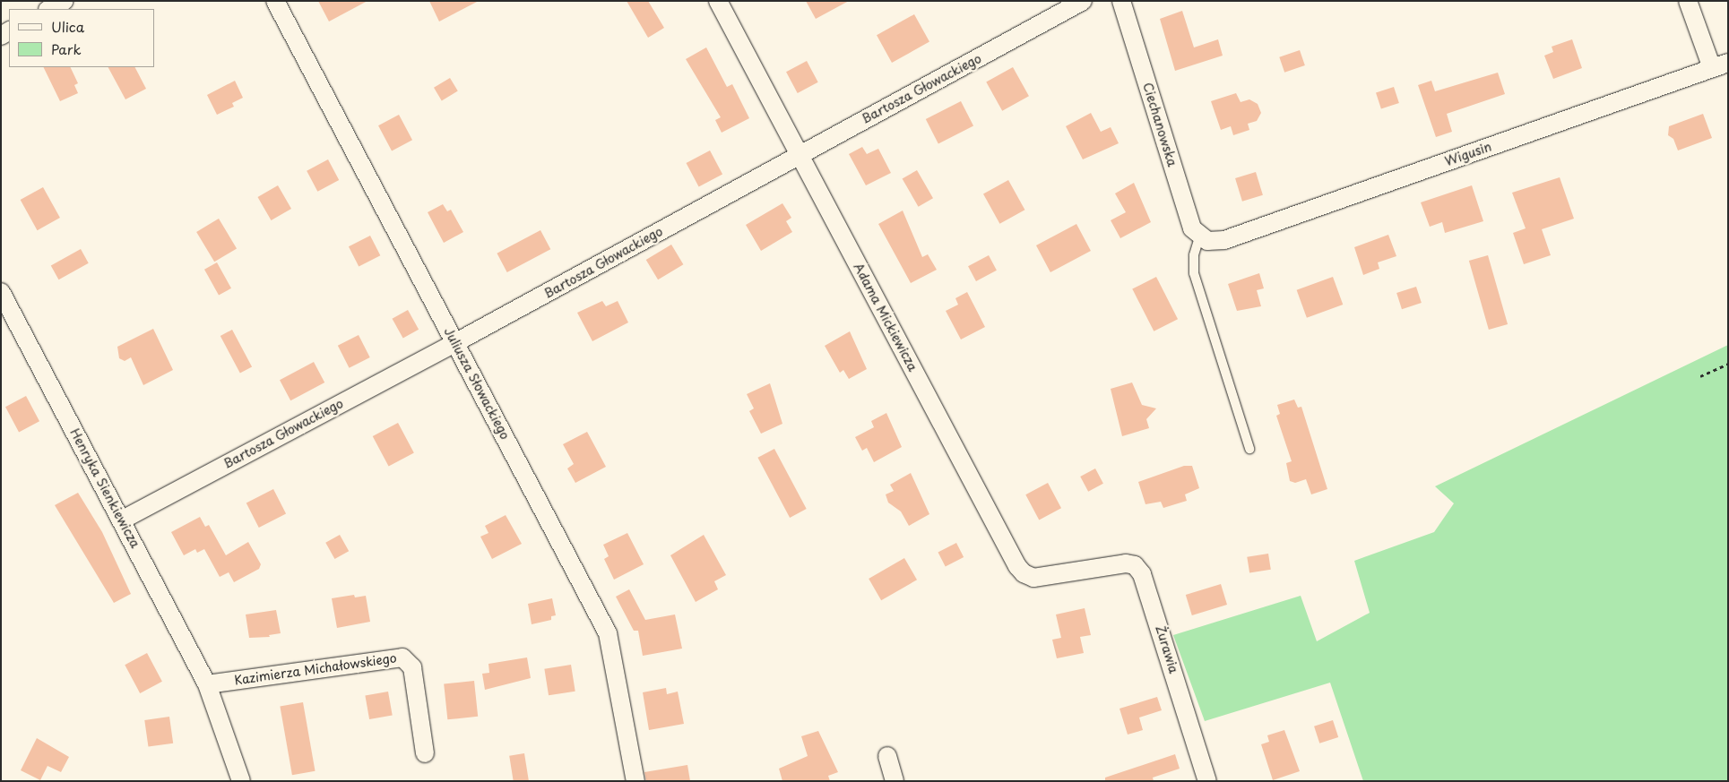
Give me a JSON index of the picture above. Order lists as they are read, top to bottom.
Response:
{
  "streets": {
    "street": [
      "Bartosza Głowackiego",
      "Ciechanowska",
      "Wigusin",
      "Adama Mickiewicza",
      "Juliusza Słowackiego",
      "Henryka Sienkiewicza",
      "Żurawia",
      "Kazimierza Michałowskiego"
    ]
  },
  "crossings": [
    ["Bartosza Głowackiego", "Adama Mickiewicza"],
    ["Bartosza Głowackiego", "Juliusza Słowackiego"],
    ["Bartosza Głowackiego", "Henryka Sienkiewicza"],
    ["Ciechanowska", "Wigusin"],
    ["Adama Mickiewicza", "Żurawia"],
    ["Henryka Sienkiewicza", "Kazimierza Michałowskiego"]
  ],
  "legend": ["Ulica", "Park"]
}
